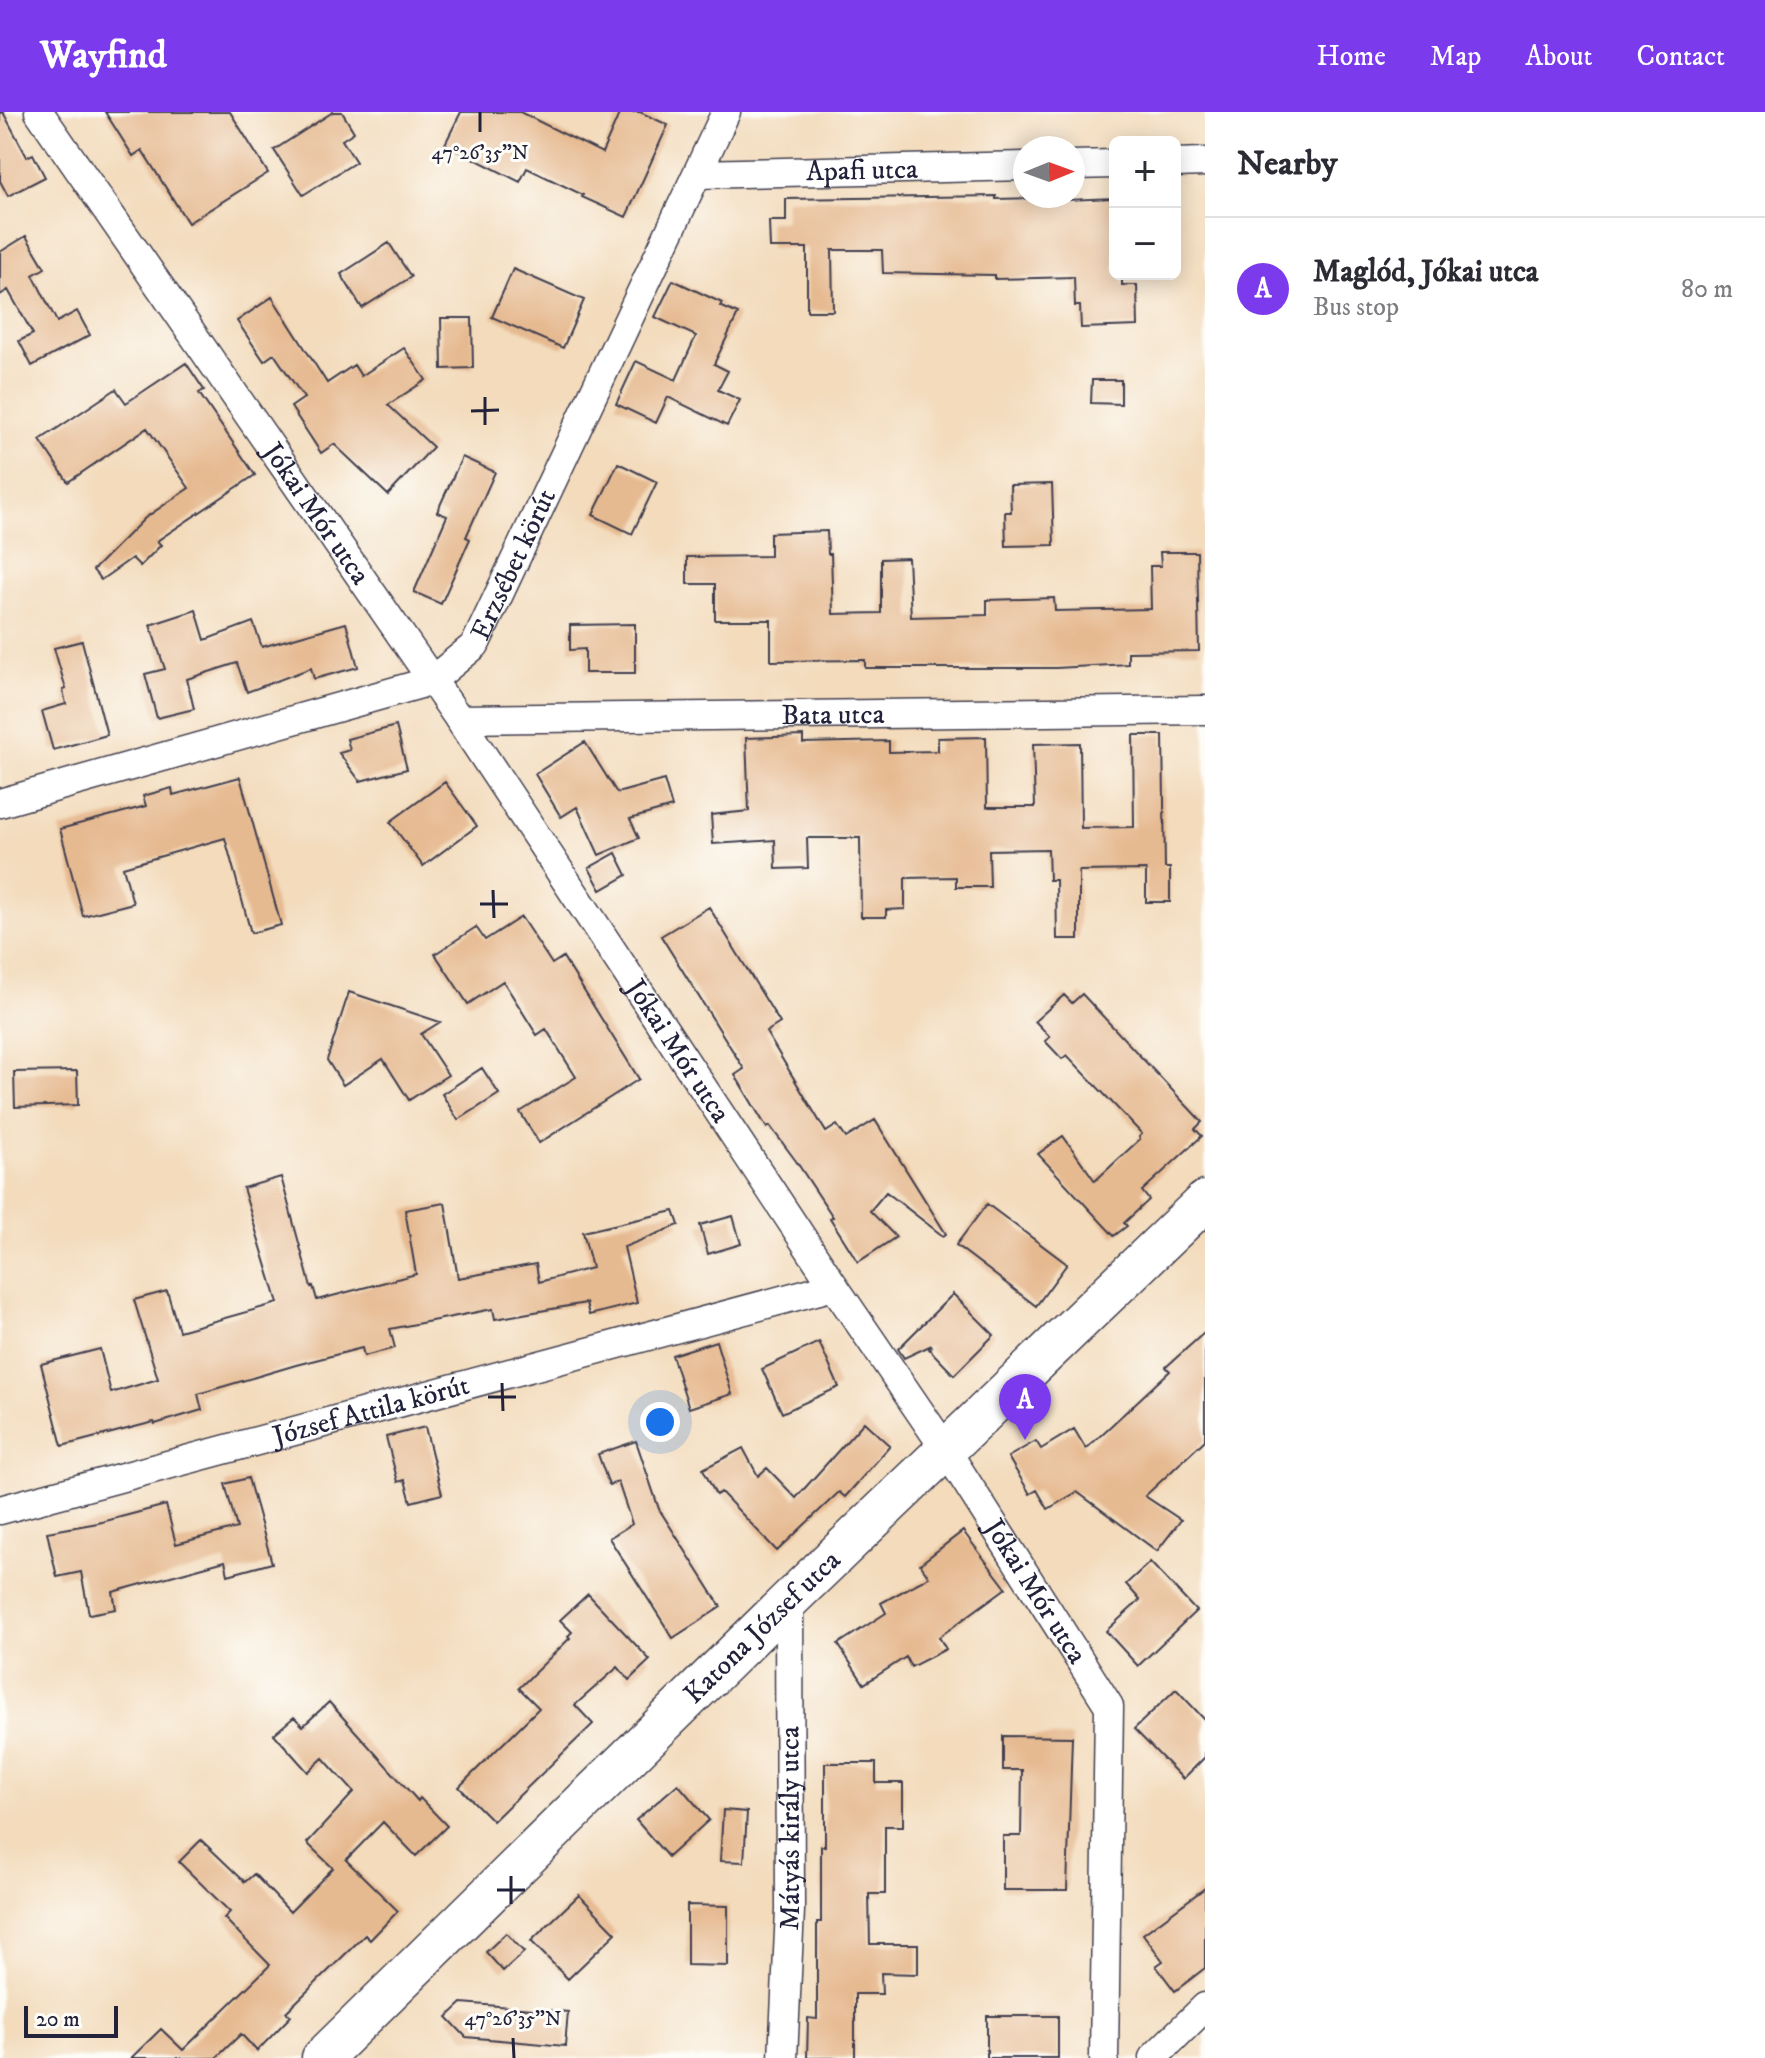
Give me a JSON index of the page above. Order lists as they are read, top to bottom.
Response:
{
  "streets": {
    "main road": ["Katona József utca"],
    "street": [
      "Apafi utca",
      "Jókai Mór utca",
      "Erzsébet körút",
      "Bata utca",
      "József Attila körút",
      "Mátyás király utca"
    ]
  },
  "crossings": [
    ["Apafi utca", "Erzsébet körút"],
    ["Jókai Mór utca", "Erzsébet körút"],
    ["Jókai Mór utca", "Bata utca"],
    ["Jókai Mór utca", "József Attila körút"],
    ["Jókai Mór utca", "Katona József utca"],
    ["Katona József utca", "Mátyás király utca"]
  ],
  "scale_bar": "20 m",
  "north": "right",
  "page": {
    "header": "Wayfind",
    "nav": [
      "Home",
      "Map",
      "About",
      "Contact"
    ],
    "heading": "Nearby",
    "map_buttons": ["+", "−"],
    "list": [
      {
        "mark": "A",
        "name": "Maglód, Jókai utca",
        "note": "Bus stop",
        "value": "80 m"
      }
    ],
    "pins": "A",
    "scale": "20 m"
  },
  "coordinates": ["47°26'35\"N"]
}
